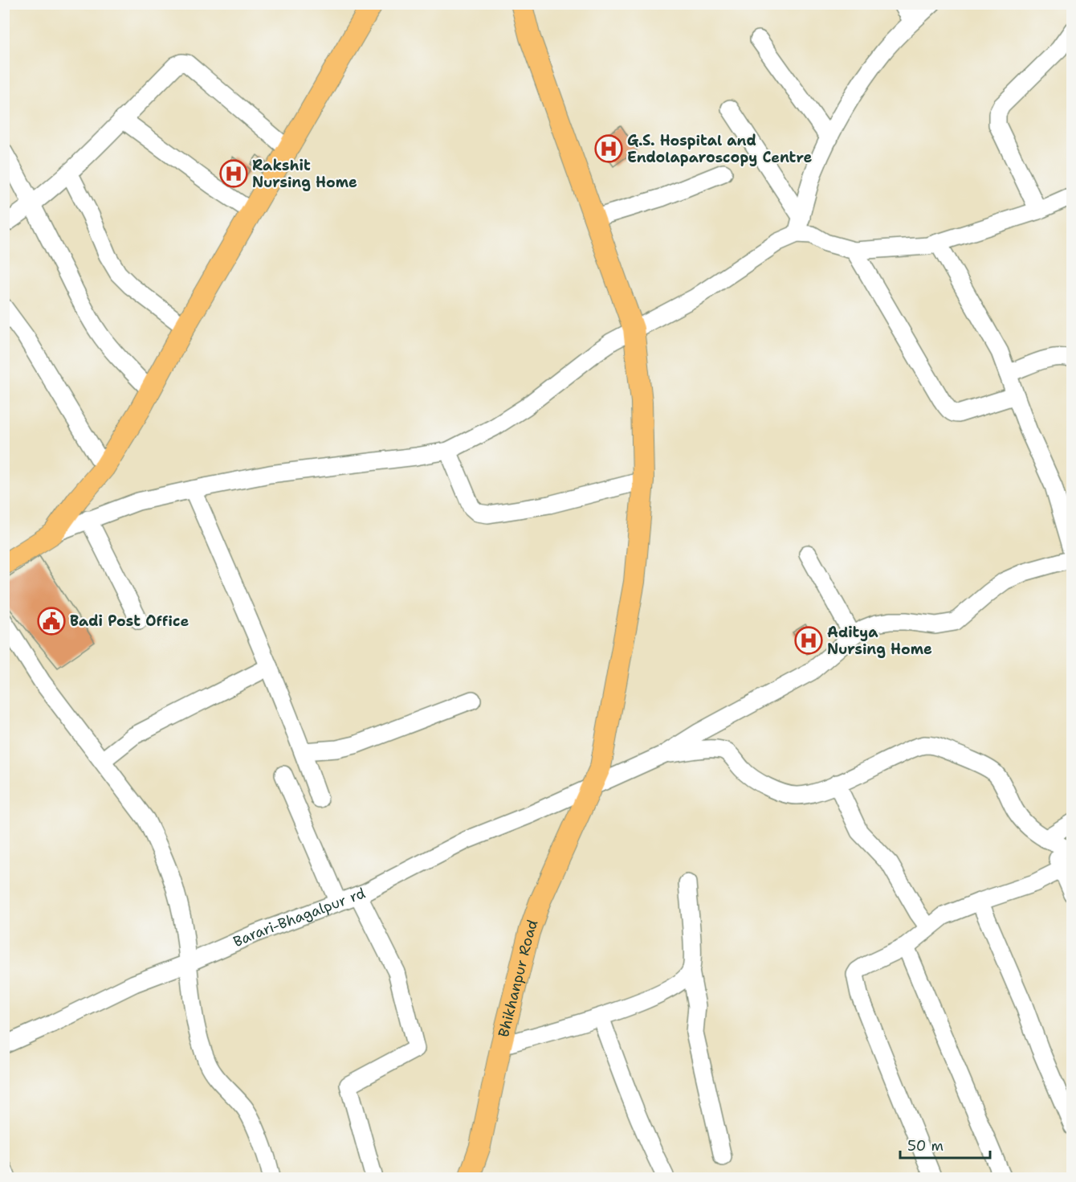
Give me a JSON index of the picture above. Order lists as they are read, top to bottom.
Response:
{
  "streets": {
    "main road": ["Bhikhanpur Road"],
    "street": ["Barari-Bhagalpur rd"]
  },
  "crossings": [
    ["Barari-Bhagalpur rd", "Bhikhanpur Road"]
  ],
  "places": {
    "hospital": ["G.S. Hospital and Endolaparoscopy Centre", "Rakshit Nursing Home", "Aditya Nursing Home"],
    "public building": ["Badi Post Office"]
  },
  "scale_bar": "50 m"
}
